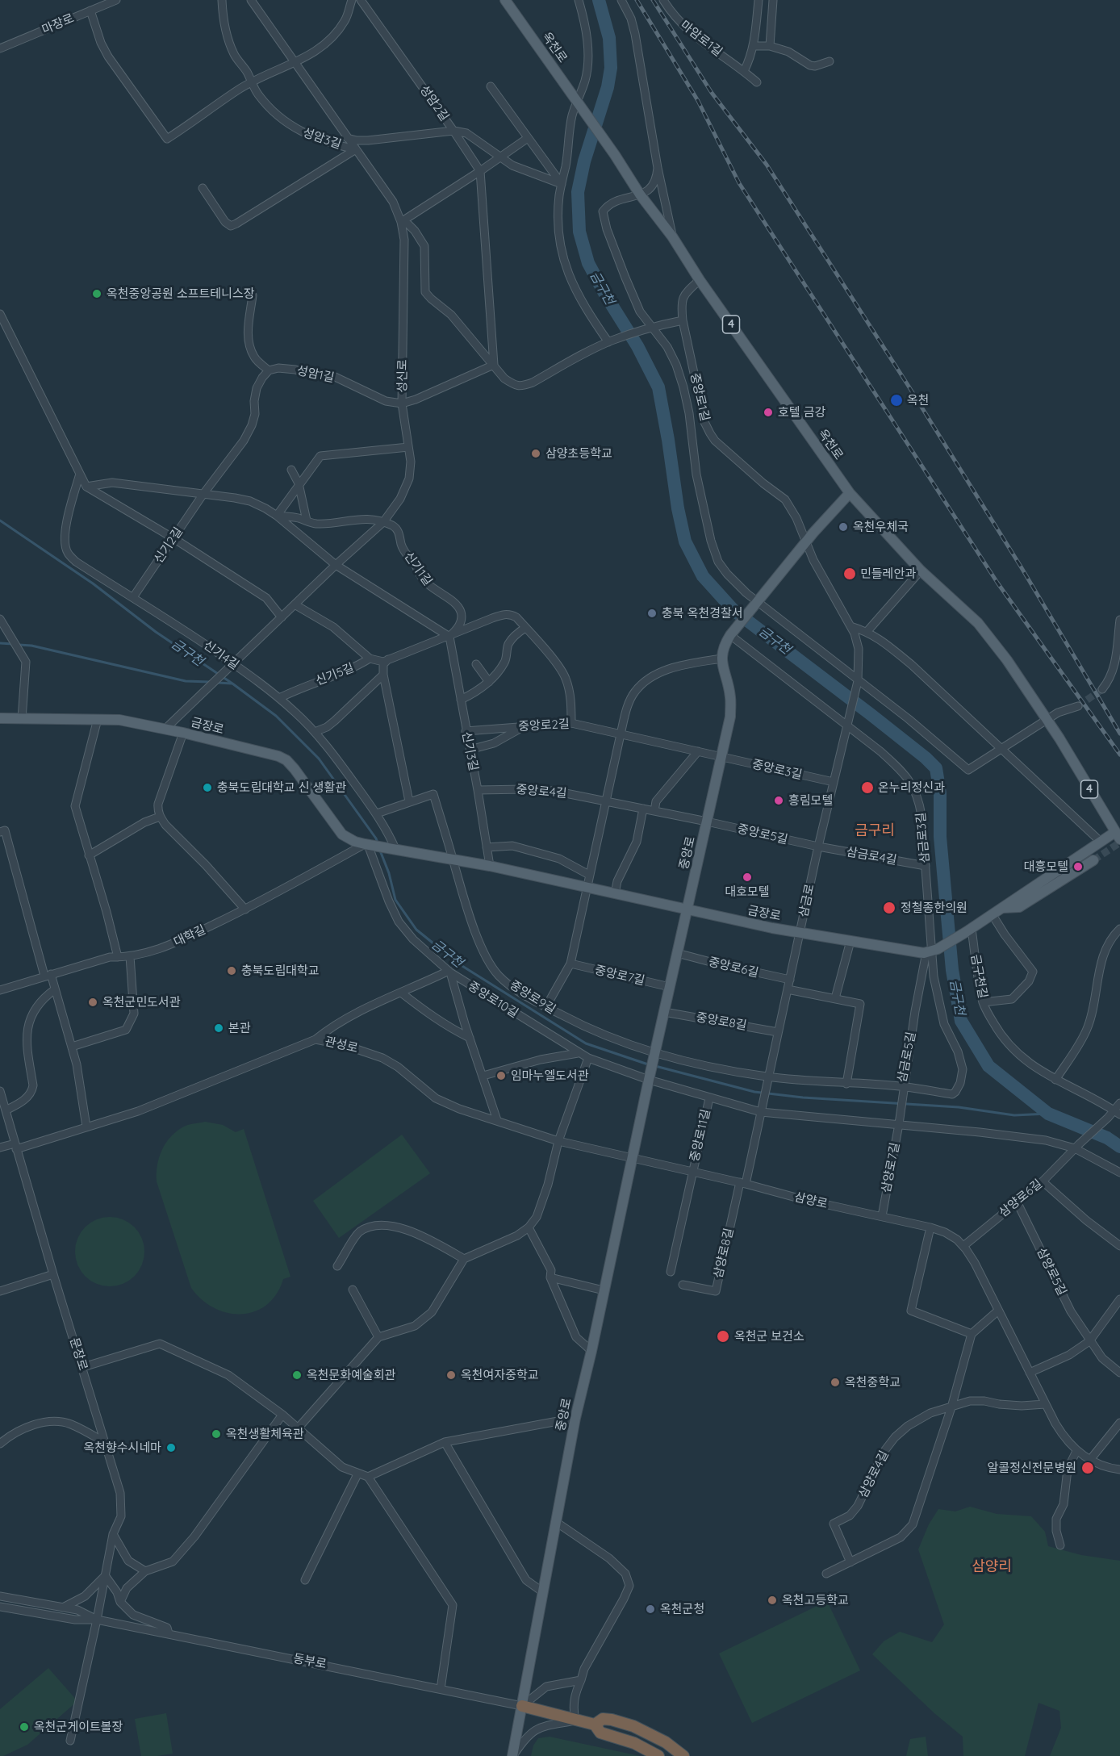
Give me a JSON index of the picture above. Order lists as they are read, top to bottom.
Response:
{
  "streets": {
    "main road": [
      "옥천로",
      "4",
      "금장로",
      "중앙로"
    ],
    "street": [
      "마장로",
      "마암로1길",
      "성암2길",
      "성암3길",
      "성암1길",
      "성신로",
      "중앙로1길",
      "신기2길",
      "신기1길",
      "신기4길",
      "신기5길",
      "중앙로2길",
      "신기3길",
      "중앙로3길",
      "중앙로4길",
      "중앙로5길",
      "삼금로3길",
      "삼금로4길",
      "삼금로",
      "대학길",
      "중앙로6길",
      "중앙로7길",
      "금구천길",
      "중앙로9길",
      "중앙로10길",
      "중앙로8길",
      "관성로",
      "삼금로5길",
      "중앙로11길",
      "삼양로7길",
      "삼양로6길",
      "삼양로",
      "삼양로8길",
      "삼양로5길",
      "문장로",
      "삼양로4길",
      "동부로"
    ]
  },
  "crossings": [
    ["옥천로", "4"],
    ["옥천로", "중앙로1길"],
    ["성암3길", "성신로"],
    ["성암1길", "성신로"],
    ["성신로", "신기1길"],
    ["성신로", "신기4길"],
    ["성신로", "금장로"],
    ["신기2길", "신기4길"],
    ["신기1길", "신기5길"],
    ["신기1길", "신기3길"],
    ["신기4길", "신기5길"],
    ["신기4길", "금장로"],
    ["신기5길", "신기3길"],
    ["중앙로2길", "신기3길"],
    ["중앙로2길", "중앙로3길"],
    ["중앙로2길", "중앙로"],
    ["금장로", "신기3길"],
    ["금장로", "삼금로3길"],
    ["금장로", "중앙로"],
    ["금장로", "삼금로"],
    ["금장로", "대학길"],
    ["금장로", "중앙로9길"],
    ["금장로", "중앙로10길"],
    ["금장로", "삼금로5길"],
    ["신기3길", "중앙로4길"],
    ["중앙로3길", "중앙로"],
    ["중앙로3길", "삼금로"],
    ["중앙로4길", "중앙로5길"],
    ["중앙로4길", "중앙로"],
    ["중앙로5길", "중앙로"],
    ["중앙로5길", "삼금로4길"],
    ["중앙로5길", "삼금로"],
    ["삼금로3길", "삼금로4길"],
    ["삼금로3길", "삼금로"],
    ["삼금로3길", "삼금로5길"],
    ["중앙로", "중앙로6길"],
    ["중앙로", "중앙로7길"],
    ["중앙로", "중앙로9길"],
    ["중앙로", "중앙로10길"],
    ["중앙로", "중앙로8길"],
    ["중앙로", "관성로"],
    ["중앙로", "중앙로11길"],
    ["중앙로", "삼양로"],
    ["중앙로", "동부로"],
    ["삼금로4길", "삼금로"],
    ["삼금로", "중앙로6길"],
    ["삼금로", "중앙로8길"],
    ["삼금로", "삼금로5길"],
    ["삼금로", "중앙로11길"],
    ["대학길", "중앙로10길"],
    ["금구천길", "삼양로6길"],
    ["중앙로10길", "중앙로11길"],
    ["관성로", "삼양로"],
    ["관성로", "문장로"],
    ["삼금로5길", "삼양로7길"],
    ["중앙로11길", "삼양로7길"],
    ["중앙로11길", "삼양로6길"],
    ["중앙로11길", "삼양로"],
    ["삼양로7길", "삼양로"],
    ["삼양로6길", "삼양로"],
    ["삼양로6길", "삼양로5길"],
    ["삼양로", "삼양로8길"],
    ["삼양로", "삼양로4길"],
    ["문장로", "동부로"]
  ],
  "districts": ["금구리", "삼양리"],
  "water": ["금구천"],
  "places": [
    "옥천중앙공원 소프트테니스장",
    "옥천",
    "호텔 금강",
    "삼양초등학교",
    "옥천우체국",
    "민들레안과",
    "충북 옥천경찰서",
    "충북도립대학교 신 생활관",
    "온누리정신과",
    "흥림모텔",
    "대흥모텔",
    "대호모텔",
    "정철종한의원",
    "충북도립대학교",
    "옥천군민도서관",
    "본관",
    "임마누엘도서관",
    "옥천군 보건소",
    "옥천문화예술회관",
    "옥천여자중학교",
    "옥천중학교",
    "옥천생활체육관",
    "옥천향수시네마",
    "알콜정신전문병원",
    "옥천고등학교",
    "옥천군청",
    "옥천군게이트볼장"
  ]
}
